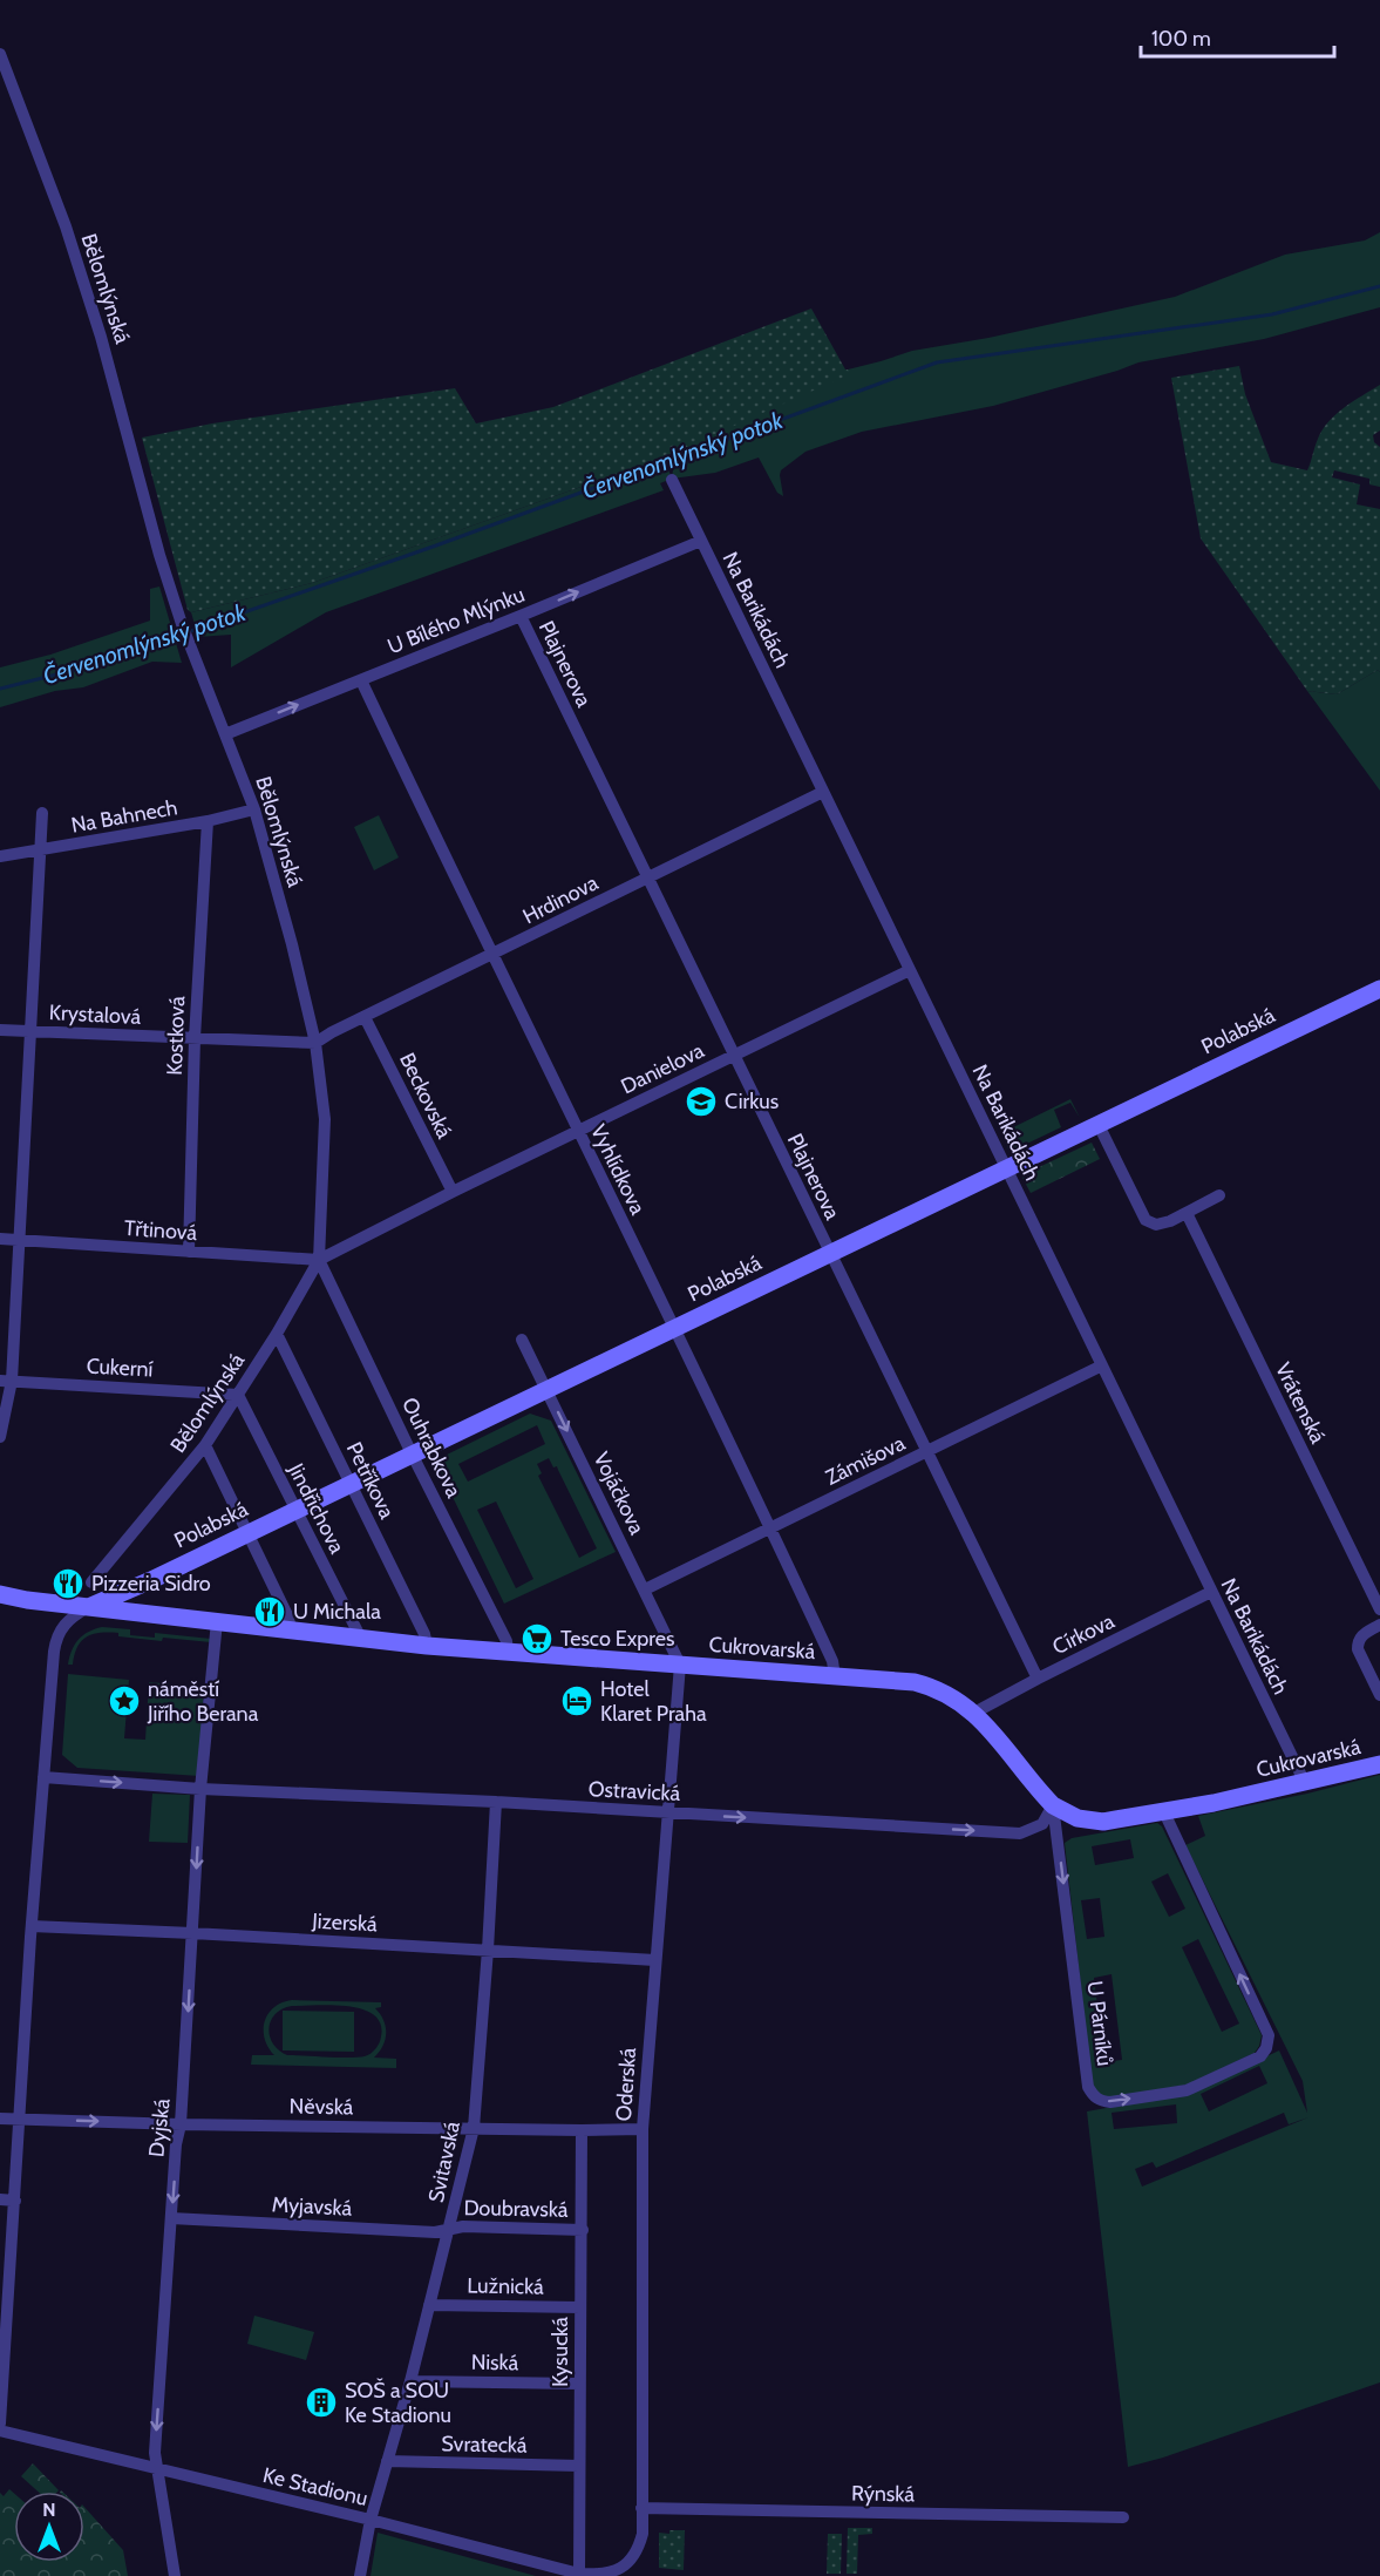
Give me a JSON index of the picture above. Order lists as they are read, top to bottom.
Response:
{
  "streets": {
    "street": [
      "Bělomlýnská",
      "Na Barikádách",
      "U Bílého Mlýnku",
      "Plajnerova",
      "Na Bahnech",
      "Hrdinova",
      "Krystalová",
      "Polabská",
      "Kostková",
      "Danielova",
      "Beckovská",
      "Vyhlídkova",
      "Třtinová",
      "Cukerní",
      "Vrátenská",
      "Ouhrabkova",
      "Zámišova",
      "Petříkova",
      "Vojáčkova",
      "Jindřichova",
      "Církova",
      "Cukrovarská",
      "Ostravická",
      "Jizerská",
      "U Párníků",
      "Oderská",
      "Něvská",
      "Dyjská",
      "Svitavská",
      "Myjavská",
      "Doubravská",
      "Lužnická",
      "Kysucká",
      "Niská",
      "Svratecká",
      "Ke Stadionu",
      "Rýnská"
    ]
  },
  "crossings": [
    ["Bělomlýnská", "U Bílého Mlýnku"],
    ["Bělomlýnská", "Na Bahnech"],
    ["Bělomlýnská", "Hrdinova"],
    ["Bělomlýnská", "Krystalová"],
    ["Bělomlýnská", "Danielova"],
    ["Bělomlýnská", "Třtinová"],
    ["Bělomlýnská", "Cukerní"],
    ["Bělomlýnská", "Ouhrabkova"],
    ["Bělomlýnská", "Petříkova"],
    ["Bělomlýnská", "Jindřichova"],
    ["Na Barikádách", "U Bílého Mlýnku"],
    ["Na Barikádách", "Hrdinova"],
    ["Na Barikádách", "Polabská"],
    ["Na Barikádách", "Danielova"],
    ["Na Barikádách", "Zámišova"],
    ["Na Barikádách", "Církova"],
    ["Na Barikádách", "Cukrovarská"],
    ["U Bílého Mlýnku", "Plajnerova"],
    ["U Bílého Mlýnku", "Vyhlídkova"],
    ["Plajnerova", "Hrdinova"],
    ["Plajnerova", "Polabská"],
    ["Plajnerova", "Danielova"],
    ["Plajnerova", "Zámišova"],
    ["Plajnerova", "Církova"],
    ["Na Bahnech", "Kostková"],
    ["Hrdinova", "Krystalová"],
    ["Hrdinova", "Beckovská"],
    ["Hrdinova", "Vyhlídkova"],
    ["Krystalová", "Kostková"],
    ["Polabská", "Vyhlídkova"],
    ["Polabská", "Ouhrabkova"],
    ["Polabská", "Petříkova"],
    ["Polabská", "Vojáčkova"],
    ["Polabská", "Jindřichova"],
    ["Polabská", "Cukrovarská"],
    ["Kostková", "Třtinová"],
    ["Danielova", "Beckovská"],
    ["Danielova", "Vyhlídkova"],
    ["Danielova", "Třtinová"],
    ["Danielova", "Ouhrabkova"],
    ["Vyhlídkova", "Zámišova"],
    ["Vyhlídkova", "Cukrovarská"],
    ["Třtinová", "Ouhrabkova"],
    ["Cukerní", "Jindřichova"],
    ["Ouhrabkova", "Cukrovarská"],
    ["Zámišova", "Vojáčkova"],
    ["Petříkova", "Cukrovarská"],
    ["Vojáčkova", "Cukrovarská"],
    ["Vojáčkova", "Oderská"],
    ["Jindřichova", "Cukrovarská"],
    ["Církova", "Cukrovarská"],
    ["Cukrovarská", "Ostravická"],
    ["Cukrovarská", "U Párníků"],
    ["Cukrovarská", "Oderská"],
    ["Ostravická", "U Párníků"],
    ["Ostravická", "Oderská"],
    ["Ostravická", "Dyjská"],
    ["Ostravická", "Svitavská"],
    ["Jizerská", "Oderská"],
    ["Jizerská", "Dyjská"],
    ["Jizerská", "Svitavská"],
    ["Oderská", "Něvská"],
    ["Oderská", "Ke Stadionu"],
    ["Oderská", "Rýnská"],
    ["Něvská", "Dyjská"],
    ["Něvská", "Svitavská"],
    ["Něvská", "Kysucká"],
    ["Dyjská", "Myjavská"],
    ["Dyjská", "Ke Stadionu"],
    ["Svitavská", "Myjavská"],
    ["Svitavská", "Doubravská"],
    ["Svitavská", "Lužnická"],
    ["Svitavská", "Niská"],
    ["Svitavská", "Svratecká"],
    ["Svitavská", "Ke Stadionu"],
    ["Myjavská", "Doubravská"],
    ["Doubravská", "Kysucká"],
    ["Lužnická", "Kysucká"],
    ["Kysucká", "Niská"],
    ["Kysucká", "Svratecká"],
    ["Kysucká", "Ke Stadionu"],
    ["Ke Stadionu", "Rýnská"]
  ],
  "one_way": [
    "U Bílého Mlýnku",
    "Vojáčkova",
    "Ostravická",
    "Dyjská"
  ],
  "water": ["Červenomlýnský potok"],
  "places": {
    "school or university": ["Cirkus"],
    "restaurant": ["Pizzeria Sidro", "U Michala"],
    "supermarket": ["Tesco Expres"],
    "place": ["náměstí Jiřího Berana"],
    "hotel": ["Hotel Klaret Praha"],
    "building": ["SOŠ a SOU Ke Stadionu"]
  },
  "scale_bar": "100 m",
  "north": "top"
}
